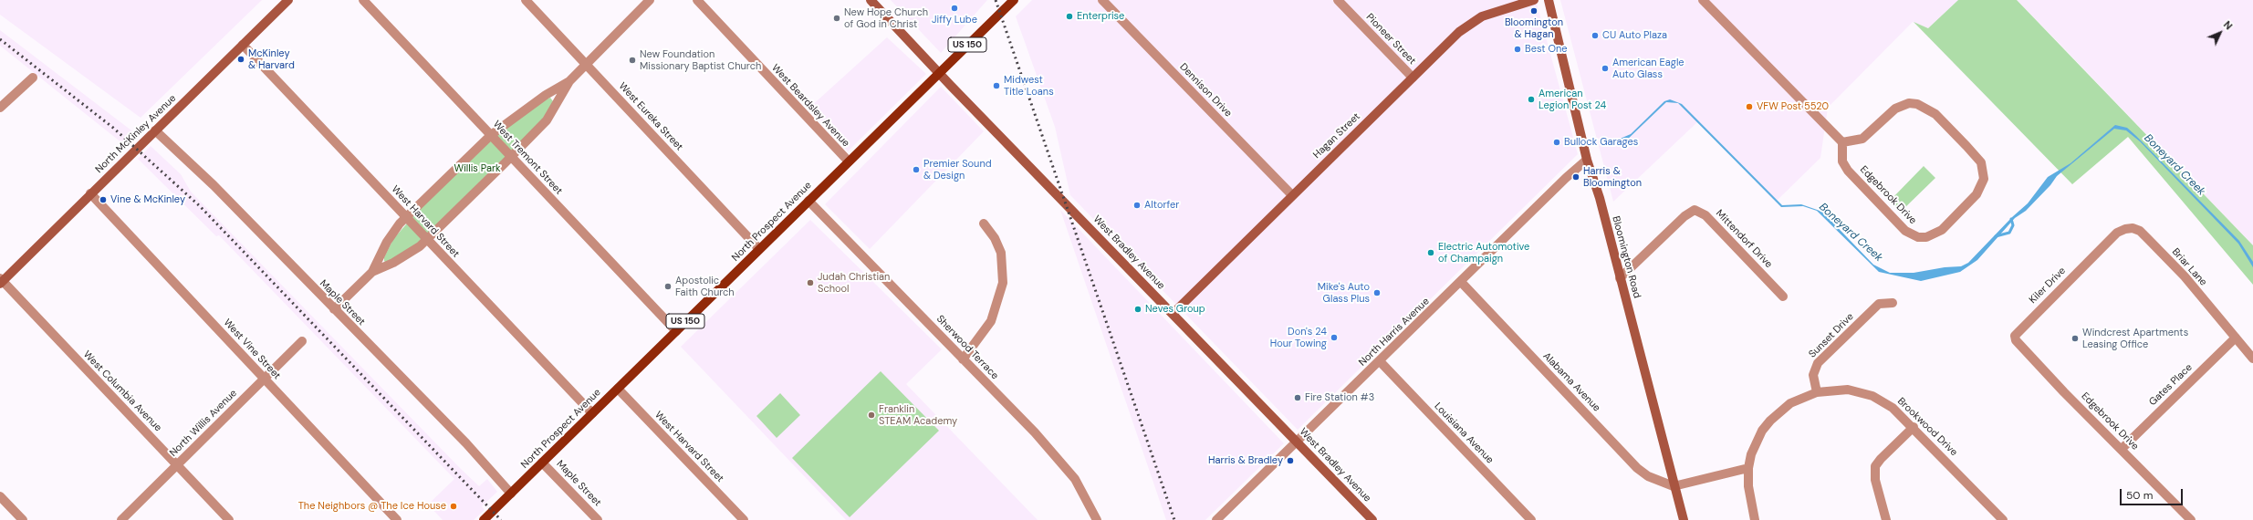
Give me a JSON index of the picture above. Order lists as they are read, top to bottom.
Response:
{
  "streets": {
    "main road": [
      "US 150",
      "North McKinley Avenue",
      "Hagan Street",
      "North Prospect Avenue",
      "West Bradley Avenue",
      "Bloomington Road"
    ],
    "street": [
      "Pioneer Street",
      "Dennison Drive",
      "West Beardsley Avenue",
      "West Eureka Street",
      "West Tremont Street",
      "Edgebrook Drive",
      "West Harvard Street",
      "Mittendorf Drive",
      "Briar Lane",
      "Kiler Drive",
      "Maple Street",
      "North Harris Avenue",
      "Sunset Drive",
      "Sherwood Terrace",
      "West Vine Street",
      "Alabama Avenue",
      "Gates Place",
      "West Columbia Avenue",
      "North Willis Avenue",
      "Brookwood Drive",
      "Louisiana Avenue"
    ]
  },
  "crossings": [
    ["Pioneer Street", "Hagan Street"],
    ["Dennison Drive", "Hagan Street"],
    ["West Beardsley Avenue", "North Prospect Avenue"],
    ["West Eureka Street", "North Prospect Avenue"],
    ["North McKinley Avenue", "West Harvard Street"],
    ["North McKinley Avenue", "Maple Street"],
    ["North McKinley Avenue", "West Vine Street"],
    ["North McKinley Avenue", "West Columbia Avenue"],
    ["Hagan Street", "West Bradley Avenue"],
    ["West Tremont Street", "North Prospect Avenue"],
    ["Edgebrook Drive", "Kiler Drive"],
    ["Edgebrook Drive", "Gates Place"],
    ["West Harvard Street", "North Prospect Avenue"],
    ["North Prospect Avenue", "West Bradley Avenue"],
    ["North Prospect Avenue", "Maple Street"],
    ["North Prospect Avenue", "Sherwood Terrace"],
    ["Mittendorf Drive", "Bloomington Road"],
    ["West Bradley Avenue", "North Harris Avenue"],
    ["Bloomington Road", "North Harris Avenue"],
    ["Bloomington Road", "Alabama Avenue"],
    ["Briar Lane", "Kiler Drive"],
    ["Briar Lane", "Gates Place"],
    ["North Harris Avenue", "Alabama Avenue"],
    ["North Harris Avenue", "Louisiana Avenue"],
    ["Sunset Drive", "Brookwood Drive"],
    ["West Vine Street", "North Willis Avenue"],
    ["West Columbia Avenue", "North Willis Avenue"]
  ],
  "water": ["Boneyard Creek"],
  "parks": ["Willis Park"],
  "places": [
    "Jiffy Lube",
    "Bloomington & Hagan",
    "Enterprise",
    "New Hope Church of God in Christ",
    "CU Auto Plaza",
    "Best One",
    "McKinley & Harvard",
    "New Foundation Missionary Baptist Church",
    "American Eagle Auto Glass",
    "Midwest Title Loans",
    "American Legion Post 24",
    "VFW Post 5520",
    "Bullock Garages",
    "Premier Sound & Design",
    "Harris & Bloomington",
    "Vine & McKinley",
    "Altorfer",
    "Electric Automotive of Champaign",
    "Judah Christian School",
    "Apostolic Faith Church",
    "Mike's Auto Glass Plus",
    "Neves Group",
    "Don's 24 Hour Towing",
    "Windcrest Apartments Leasing Office",
    "Fire Station #3",
    "Franklin STEAM Academy",
    "Harris & Bradley",
    "The Neighbors @ The Ice House"
  ],
  "scale_bar": "50 m",
  "north": "top right"
}
